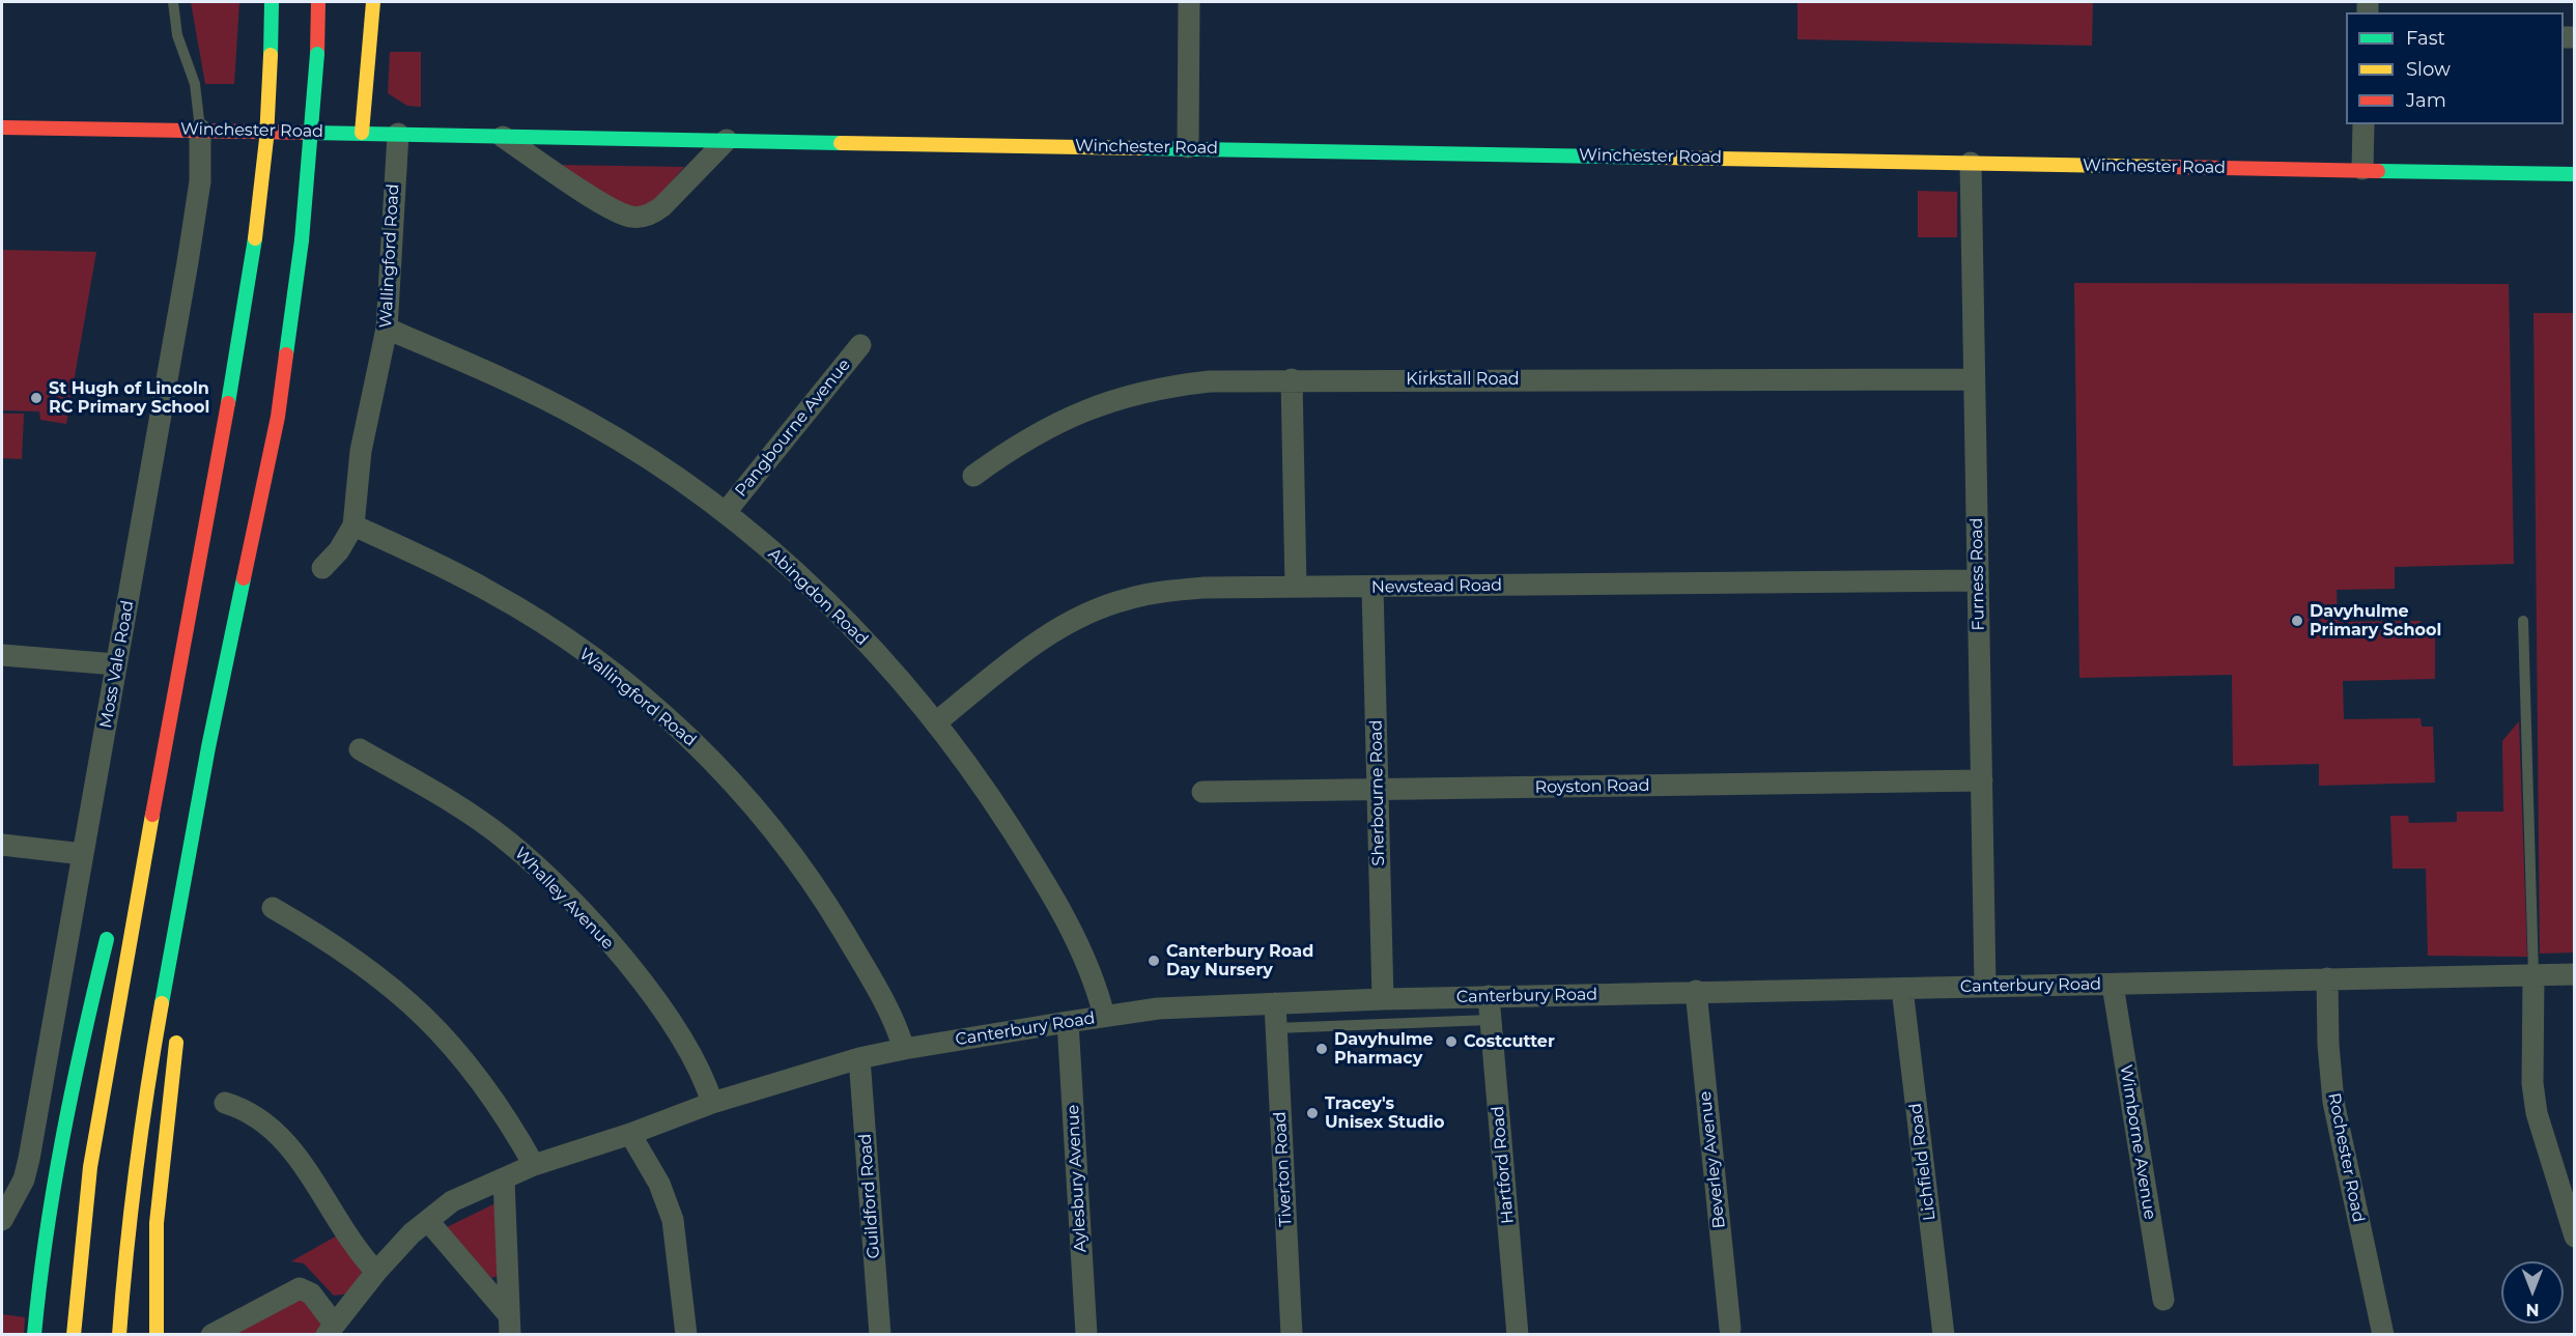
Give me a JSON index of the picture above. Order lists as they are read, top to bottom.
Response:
{
  "streets": {
    "main road": ["Winchester Road"],
    "street": [
      "Wallingford Road",
      "Kirkstall Road",
      "Pangbourne Avenue",
      "Furness Road",
      "Newstead Road",
      "Abingdon Road",
      "Moss Vale Road",
      "Royston Road",
      "Sherbourne Road",
      "Whalley Avenue",
      "Canterbury Road",
      "Wimborne Avenue",
      "Rochester Road",
      "Beverley Avenue",
      "Lichfield Road",
      "Hartford Road",
      "Tiverton Road",
      "Aylesbury Avenue",
      "Guildford Road"
    ]
  },
  "crossings": [
    ["Winchester Road", "Wallingford Road"],
    ["Winchester Road", "Furness Road"],
    ["Winchester Road", "Moss Vale Road"],
    ["Wallingford Road", "Abingdon Road"],
    ["Wallingford Road", "Canterbury Road"],
    ["Kirkstall Road", "Furness Road"],
    ["Pangbourne Avenue", "Abingdon Road"],
    ["Furness Road", "Newstead Road"],
    ["Furness Road", "Royston Road"],
    ["Furness Road", "Canterbury Road"],
    ["Newstead Road", "Abingdon Road"],
    ["Newstead Road", "Sherbourne Road"],
    ["Abingdon Road", "Canterbury Road"],
    ["Royston Road", "Sherbourne Road"],
    ["Sherbourne Road", "Canterbury Road"],
    ["Whalley Avenue", "Canterbury Road"],
    ["Canterbury Road", "Wimborne Avenue"],
    ["Canterbury Road", "Rochester Road"],
    ["Canterbury Road", "Beverley Avenue"],
    ["Canterbury Road", "Lichfield Road"],
    ["Canterbury Road", "Hartford Road"],
    ["Canterbury Road", "Tiverton Road"],
    ["Canterbury Road", "Aylesbury Avenue"],
    ["Canterbury Road", "Guildford Road"]
  ],
  "places": [
    "St Hugh of Lincoln RC Primary School",
    "Davyhulme Primary School",
    "Canterbury Road Day Nursery",
    "Costcutter",
    "Davyhulme Pharmacy",
    "Tracey's Unisex Studio"
  ],
  "legend": ["Fast", "Slow", "Jam"],
  "north": "bottom"
}
